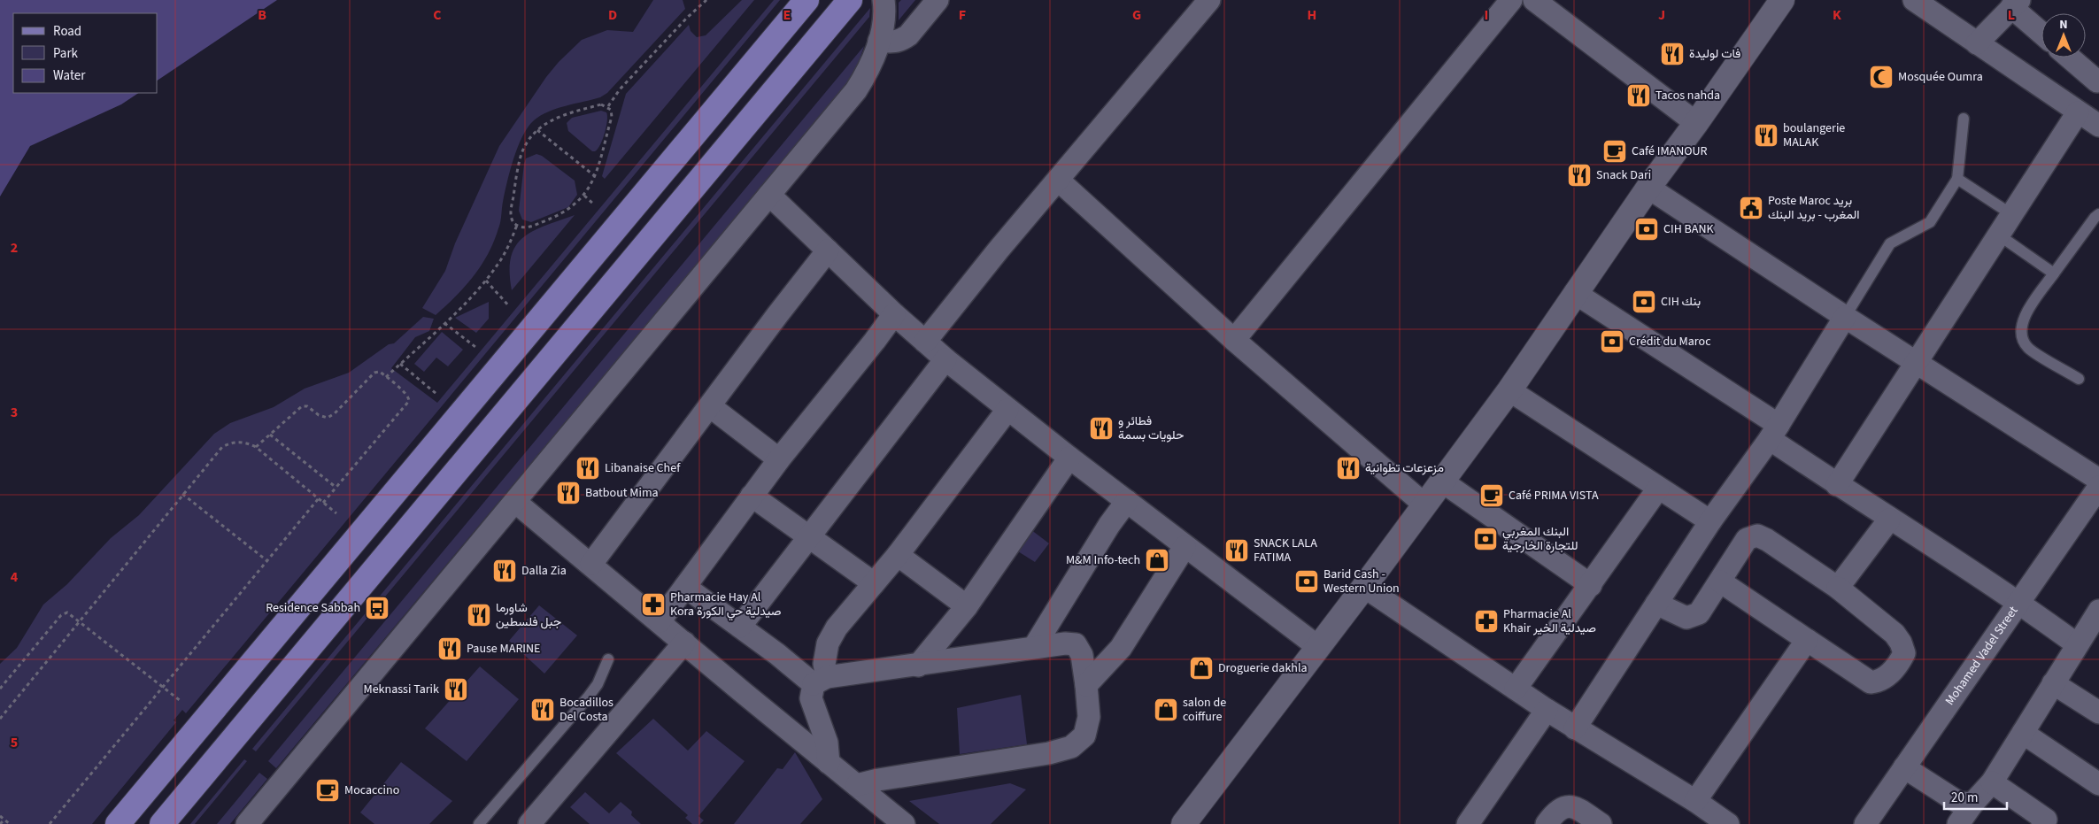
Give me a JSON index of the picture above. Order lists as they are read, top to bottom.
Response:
{
  "streets": {
    "street": ["Mohamed Vadel Street"]
  },
  "places": {
    "restaurant": [
      "فات لوليدة",
      "Tacos nahda",
      "boulangerie MALAK",
      "Snack Dari",
      "فطائر و حلويات بسمة",
      "Libanaise Chef",
      "مزعزعات تطوانية",
      "Batbout Mima",
      "SNACK LALA FATIMA",
      "Dalla Zia",
      "شاورما جبل فلسطين",
      "Pause MARINE",
      "Meknassi Tarik",
      "Bocadillos Del Costa"
    ],
    "mosque": ["Mosquée Oumra"],
    "cafe": ["Café IMANOUR", "Café PRIMA VISTA", "Mocaccino"],
    "public building": ["Poste Maroc بريد المغرب - بريد البنك"],
    "bank": [
      "CIH BANK",
      "CIH بنك",
      "Crédit du Maroc",
      "البنك المغربي للتجارة الخارجية",
      "Barid Cash - Western Union"
    ],
    "shop": ["M&M Info-tech", "Droguerie dakhla", "salon de coiffure"],
    "pharmacy": ["Pharmacie Hay Al Kora صيدلية حي الكورة", "Pharmacie Al Khair صيدلية الخير"],
    "bus stop": ["Residence Sabbah"]
  },
  "legend": ["Road", "Park", "Water"],
  "scale_bar": "20 m",
  "north": "top",
  "grid": {
    "columns": [
      "B",
      "C",
      "D",
      "E",
      "F",
      "G",
      "H",
      "I",
      "J",
      "K",
      "L"
    ],
    "rows": [
      "2",
      "3",
      "4",
      "5"
    ]
  }
}
